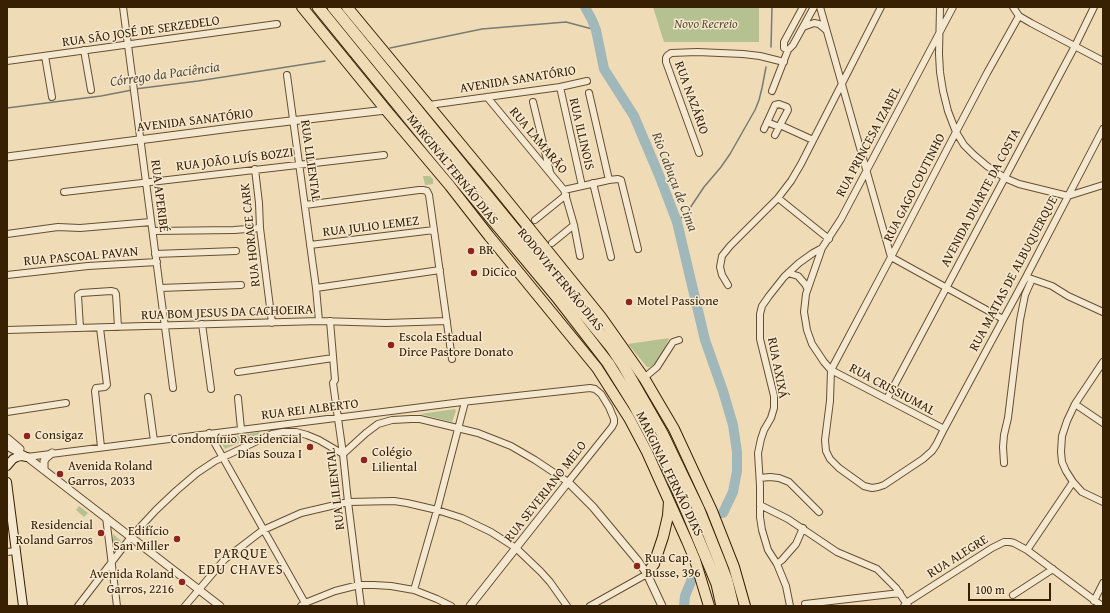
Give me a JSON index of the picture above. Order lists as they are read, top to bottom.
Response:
{
  "streets": {
    "highway": ["MARGINAL FERNÃO DIAS", "RODOVIA FERNÃO DIAS"],
    "street": [
      "RUA SÃO JOSÉ DE SERZEDELO",
      "AVENIDA SANATÓRIO",
      "RUA NAZÁRIO",
      "RUA ILLINOIS",
      "RUA LAMARÃO",
      "RUA PRINCESA IZABEL",
      "RUA JOÃO LUÍS BOZZI",
      "RUA LILIENTAL",
      "RUA GAGO COUTINHO",
      "RUA APERIBÉ",
      "AVENIDA DUARTE DA COSTA",
      "RUA JULIO LEMEZ",
      "RUA HORACE CARK",
      "RUA PASCOAL PAVAN",
      "RUA MATIAS DE ALBUQUERQUE",
      "RUA BOM JESUS DA CACHOEIRA",
      "RUA AXIXÁ",
      "RUA CRISSIUMAL",
      "RUA REI ALBERTO",
      "RUA SEVERIANO MELO",
      "RUA ALEGRE"
    ]
  },
  "crossings": [
    ["RUA SÃO JOSÉ DE SERZEDELO", "RUA APERIBÉ"],
    ["AVENIDA SANATÓRIO", "RUA ILLINOIS"],
    ["AVENIDA SANATÓRIO", "RUA LAMARÃO"],
    ["AVENIDA SANATÓRIO", "RUA LILIENTAL"],
    ["AVENIDA SANATÓRIO", "MARGINAL FERNÃO DIAS"],
    ["AVENIDA SANATÓRIO", "RUA APERIBÉ"],
    ["RUA ILLINOIS", "RUA LAMARÃO"],
    ["RUA PRINCESA IZABEL", "RUA GAGO COUTINHO"],
    ["RUA PRINCESA IZABEL", "RUA MATIAS DE ALBUQUERQUE"],
    ["RUA PRINCESA IZABEL", "RUA AXIXÁ"],
    ["RUA PRINCESA IZABEL", "RUA CRISSIUMAL"],
    ["RUA JOÃO LUÍS BOZZI", "RUA LILIENTAL"],
    ["RUA JOÃO LUÍS BOZZI", "RUA APERIBÉ"],
    ["RUA JOÃO LUÍS BOZZI", "RUA HORACE CARK"],
    ["RUA LILIENTAL", "RUA JULIO LEMEZ"],
    ["RUA LILIENTAL", "RUA BOM JESUS DA CACHOEIRA"],
    ["RUA LILIENTAL", "RUA REI ALBERTO"],
    ["RUA GAGO COUTINHO", "RUA MATIAS DE ALBUQUERQUE"],
    ["RUA GAGO COUTINHO", "RUA CRISSIUMAL"],
    ["RUA APERIBÉ", "RUA PASCOAL PAVAN"],
    ["RUA APERIBÉ", "RUA BOM JESUS DA CACHOEIRA"],
    ["AVENIDA DUARTE DA COSTA", "RUA CRISSIUMAL"],
    ["RUA HORACE CARK", "RUA BOM JESUS DA CACHOEIRA"],
    ["RUA MATIAS DE ALBUQUERQUE", "RUA CRISSIUMAL"],
    ["RUA REI ALBERTO", "RUA SEVERIANO MELO"]
  ],
  "districts": ["PARQUE EDU CHAVES"],
  "water": ["Córrego da Paciência", "Rio Cabuçu de Cima"],
  "parks": ["Novo Recreio"],
  "places": [
    "BR",
    "DiCico",
    "Motel Passione",
    "Escola Estadual Dirce Pastore Donato",
    "Consigaz",
    "Condomínio Residencial Dias Souza I",
    "Colégio Liliental",
    "Avenida Roland Garros, 2033",
    "Residencial Roland Garros",
    "Edifício San Miller",
    "Rua Cap. Busse, 396",
    "Avenida Roland Garros, 2216"
  ],
  "scale_bar": "100 m"
}
